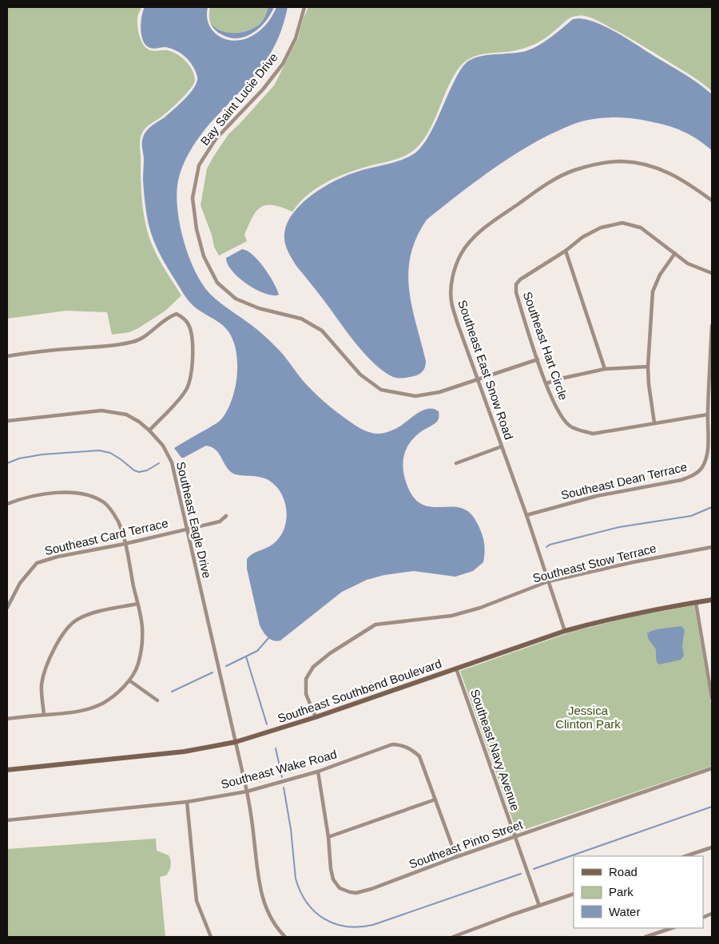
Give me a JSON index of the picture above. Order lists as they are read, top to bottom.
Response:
{
  "streets": {
    "street": [
      "Bay Saint Lucie Drive",
      "Southeast Hart Circle",
      "Southeast East Snow Road",
      "Southeast Dean Terrace",
      "Southeast Eagle Drive",
      "Southeast Card Terrace",
      "Southeast Stow Terrace",
      "Southeast Southbend Boulevard",
      "Southeast Navy Avenue",
      "Southeast Wake Road",
      "Southeast Pinto Street"
    ]
  },
  "crossings": [
    ["Bay Saint Lucie Drive", "Southeast Hart Circle"],
    ["Bay Saint Lucie Drive", "Southeast East Snow Road"],
    ["Southeast Hart Circle", "Southeast Dean Terrace"],
    ["Southeast East Snow Road", "Southeast Dean Terrace"],
    ["Southeast East Snow Road", "Southeast Stow Terrace"],
    ["Southeast East Snow Road", "Southeast Southbend Boulevard"],
    ["Southeast Eagle Drive", "Southeast Card Terrace"],
    ["Southeast Eagle Drive", "Southeast Southbend Boulevard"],
    ["Southeast Eagle Drive", "Southeast Wake Road"],
    ["Southeast Stow Terrace", "Southeast Southbend Boulevard"],
    ["Southeast Southbend Boulevard", "Southeast Navy Avenue"],
    ["Southeast Navy Avenue", "Southeast Pinto Street"],
    ["Southeast Wake Road", "Southeast Pinto Street"]
  ],
  "parks": ["Jessica Clinton Park"],
  "legend": ["Road", "Park", "Water"]
}
